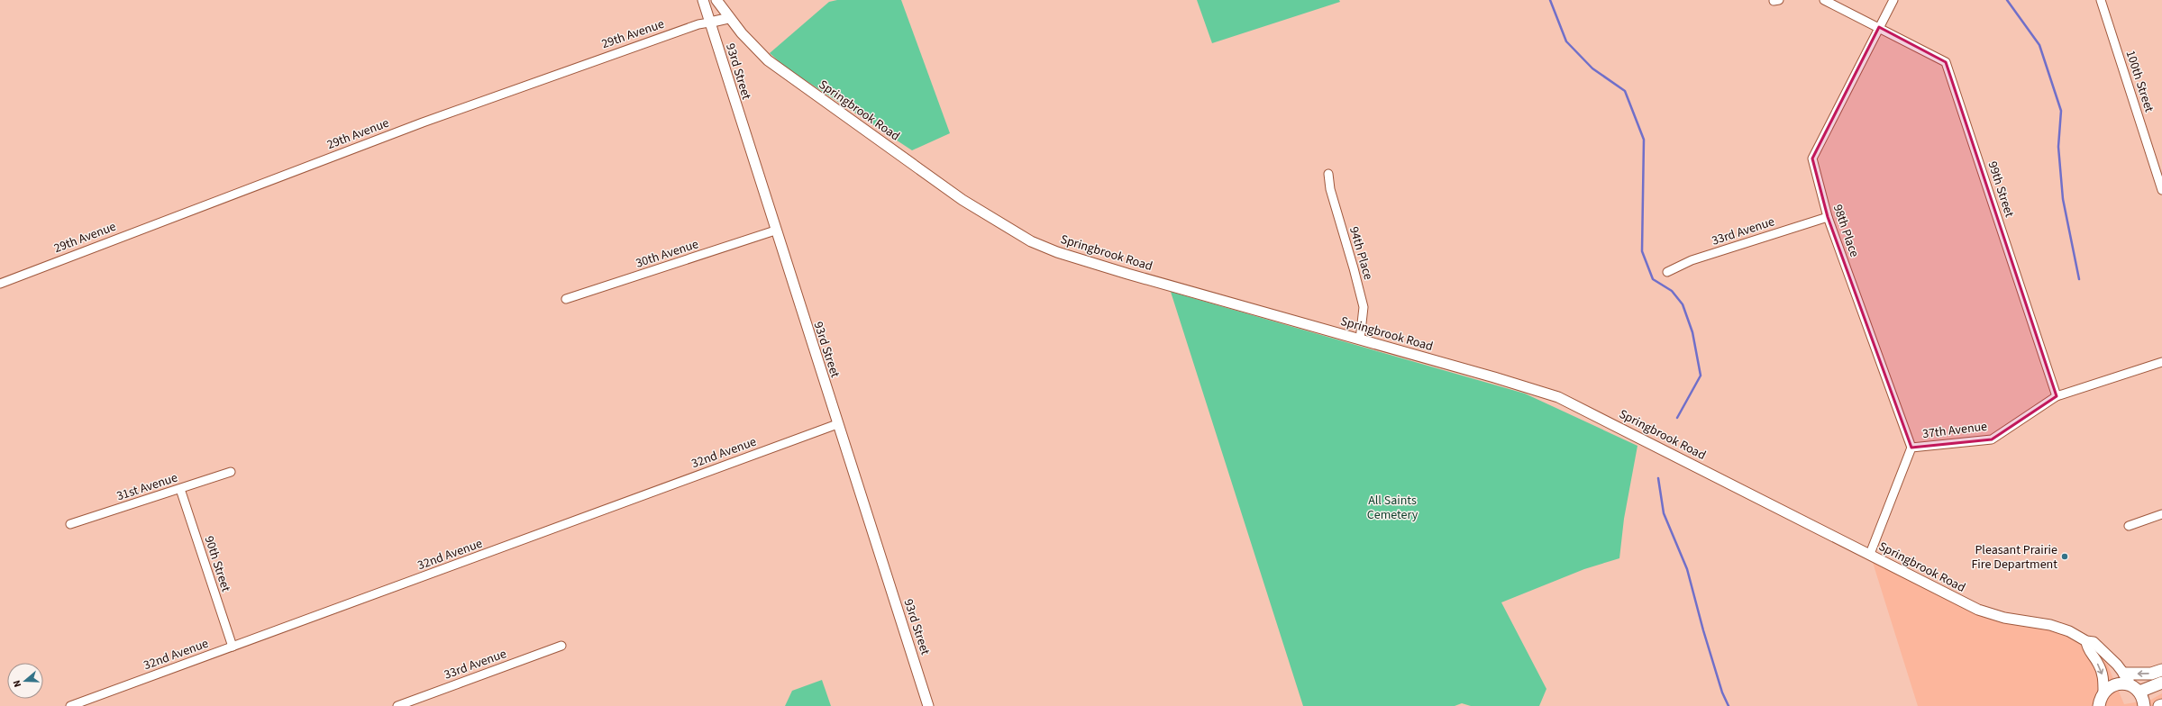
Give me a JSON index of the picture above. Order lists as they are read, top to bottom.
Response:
{
  "streets": {
    "street": [
      "29th Avenue",
      "93rd Street",
      "100th Street",
      "Springbrook Road",
      "99th Street",
      "33rd Avenue",
      "98th Place",
      "30th Avenue",
      "94th Place",
      "37th Avenue",
      "32nd Avenue",
      "31st Avenue",
      "90th Street"
    ]
  },
  "crossings": [
    ["29th Avenue", "93rd Street"],
    ["29th Avenue", "Springbrook Road"],
    ["93rd Street", "30th Avenue"],
    ["93rd Street", "32nd Avenue"],
    ["Springbrook Road", "94th Place"],
    ["Springbrook Road", "37th Avenue"],
    ["99th Street", "98th Place"],
    ["99th Street", "37th Avenue"],
    ["33rd Avenue", "98th Place"],
    ["98th Place", "37th Avenue"],
    ["32nd Avenue", "90th Street"],
    ["31st Avenue", "90th Street"]
  ],
  "parks": ["All Saints Cemetery"],
  "places": ["Pleasant Prairie Fire Department"],
  "north": "left"
}
